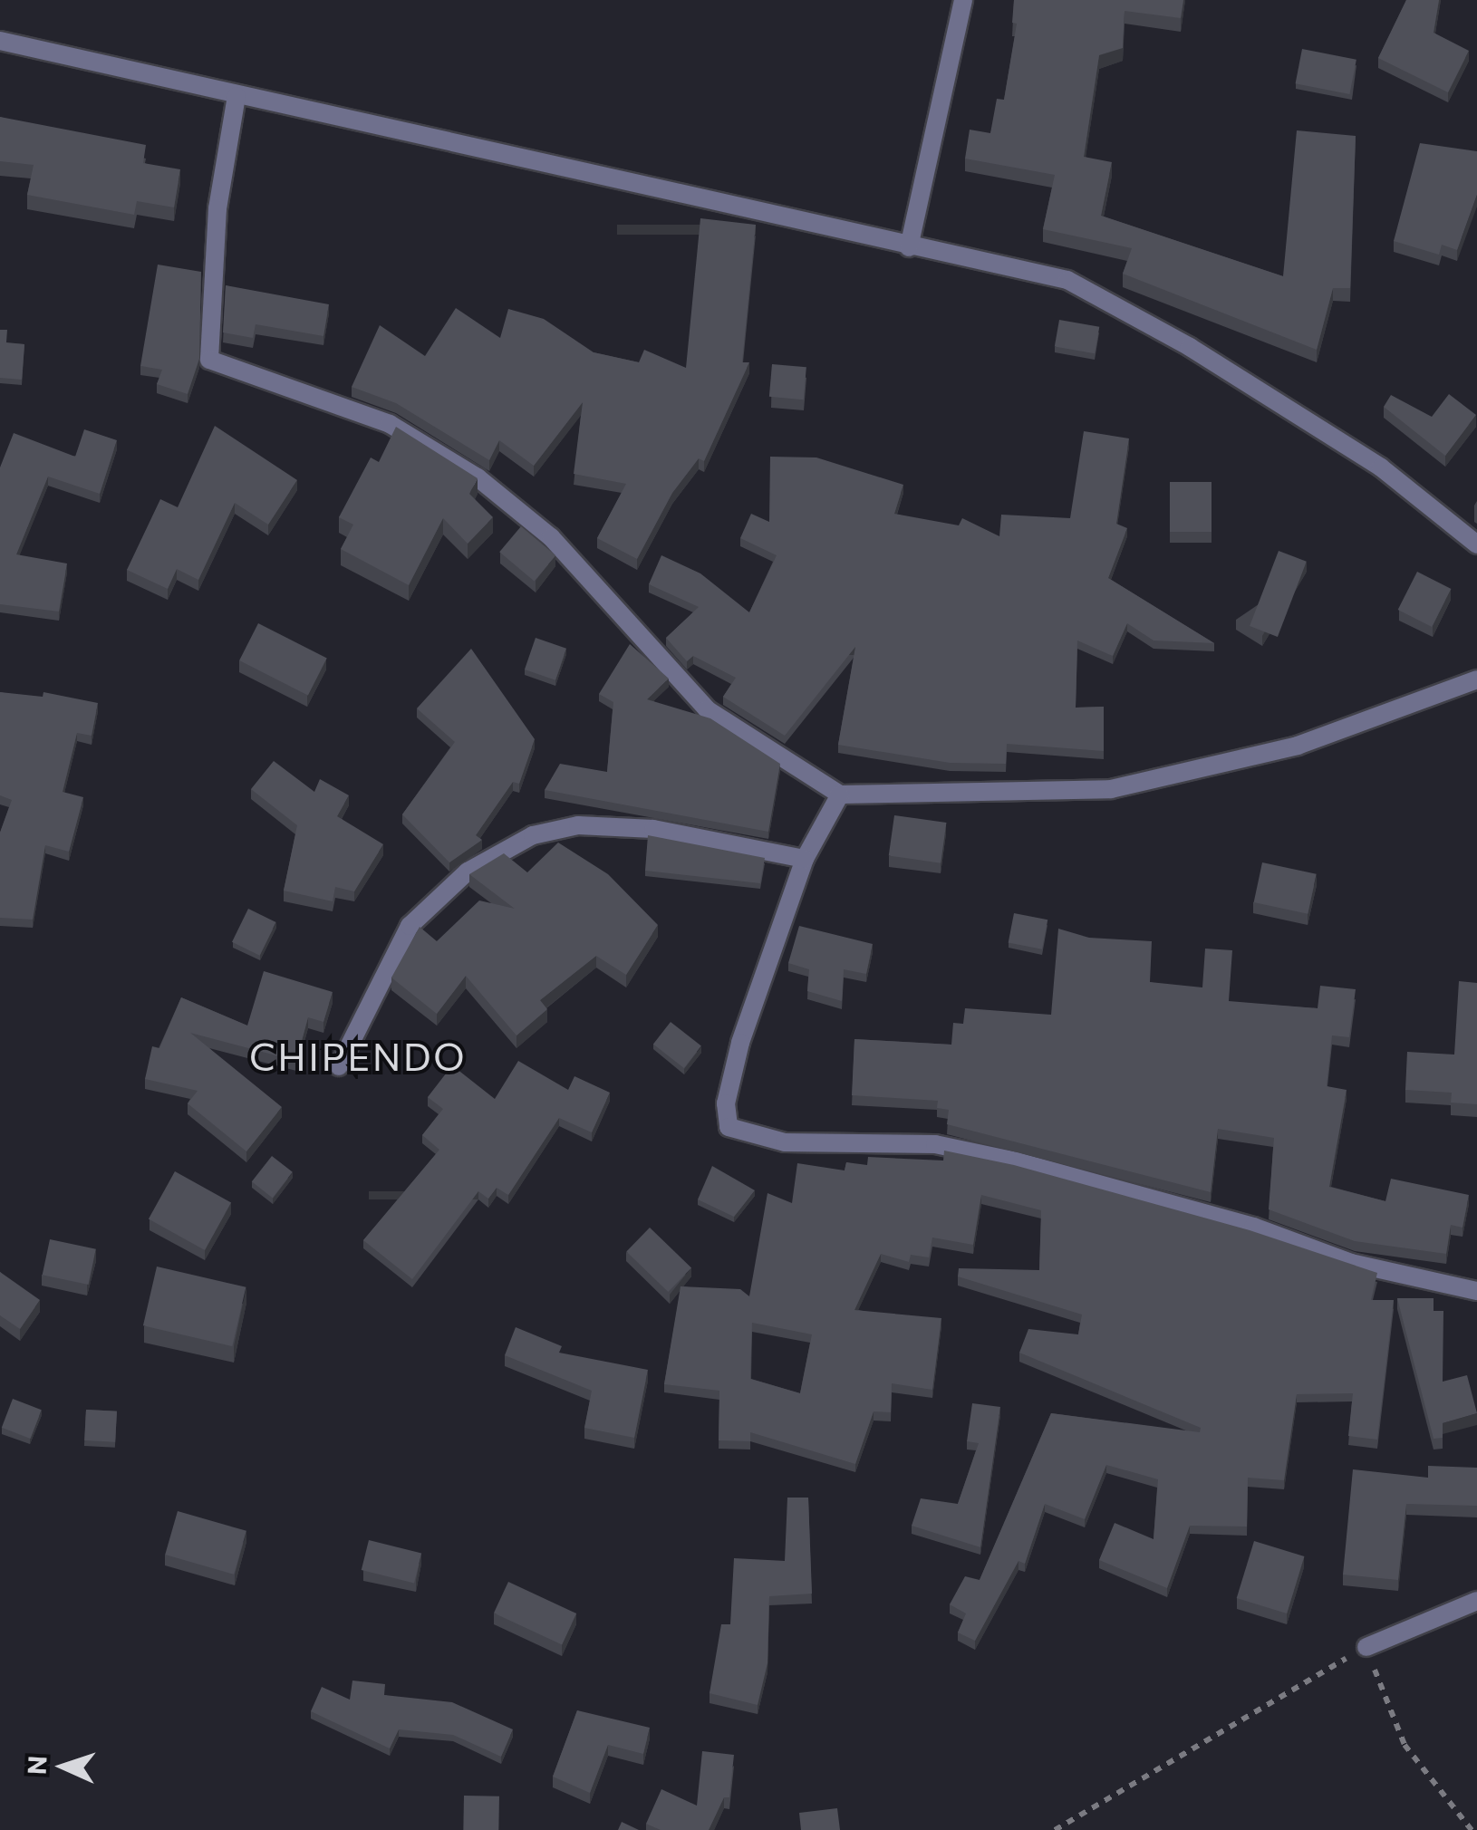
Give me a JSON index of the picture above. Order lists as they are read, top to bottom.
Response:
{
  "districts": ["CHIPENDO"],
  "north": "left"
}
